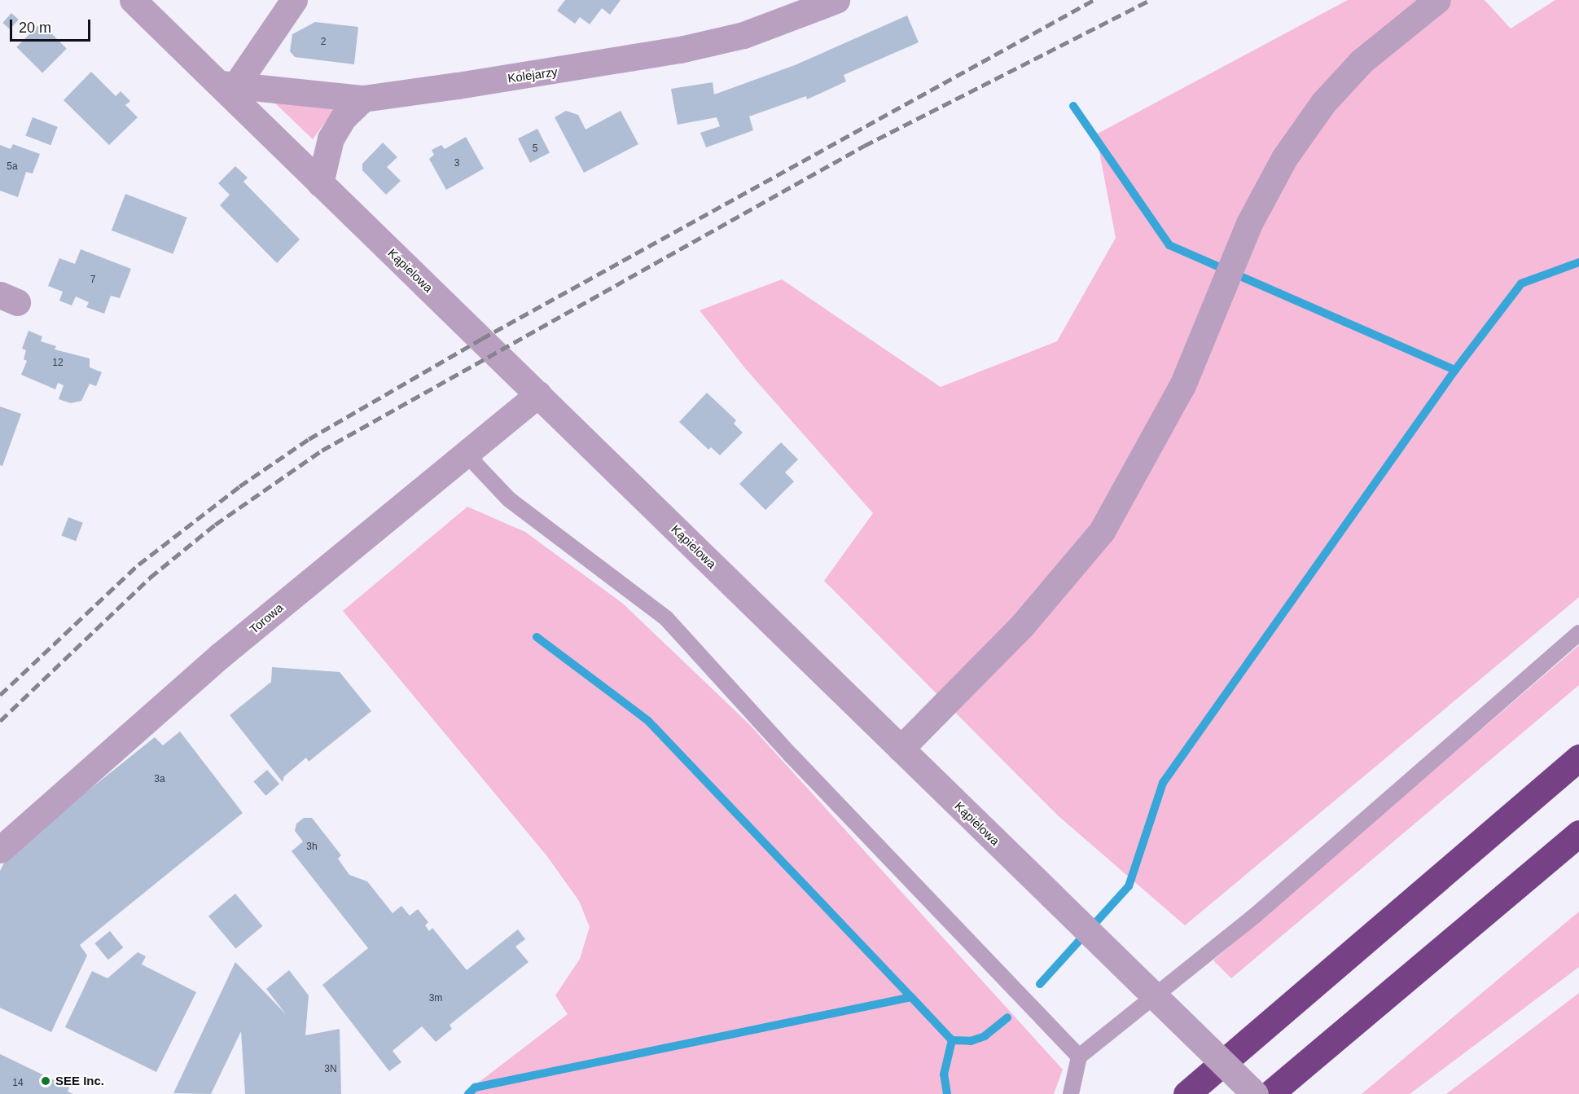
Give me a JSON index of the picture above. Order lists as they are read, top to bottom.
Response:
{
  "streets": {
    "street": ["Kolejarzy", "Kąpielowa", "Torowa"]
  },
  "crossings": [
    ["Kolejarzy", "Kąpielowa"],
    ["Kąpielowa", "Torowa"]
  ],
  "places": ["SEE Inc."],
  "house_numbers": [
    "2",
    "5",
    "3",
    "5a",
    "7",
    "12",
    "3a",
    "3h",
    "3m",
    "3N",
    "14"
  ],
  "scale_bar": "20 m"
}
